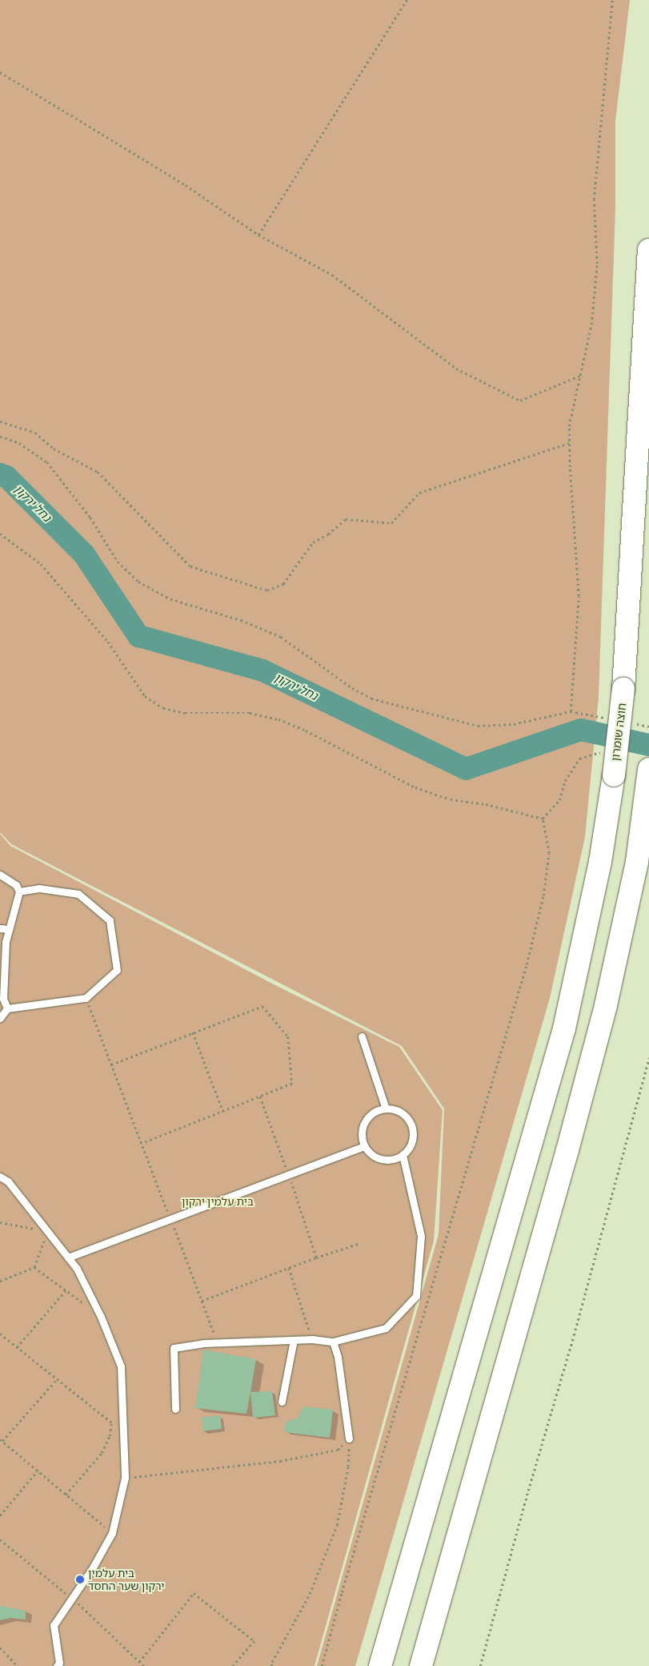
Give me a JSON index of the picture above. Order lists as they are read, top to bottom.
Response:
{
  "streets": {
    "highway": ["חוצה שומרון"]
  },
  "water": ["נחל ירקון"],
  "parks": ["בית עלמין ירקון"],
  "places": ["בית עלמין ירקון שער החסד"]
}
